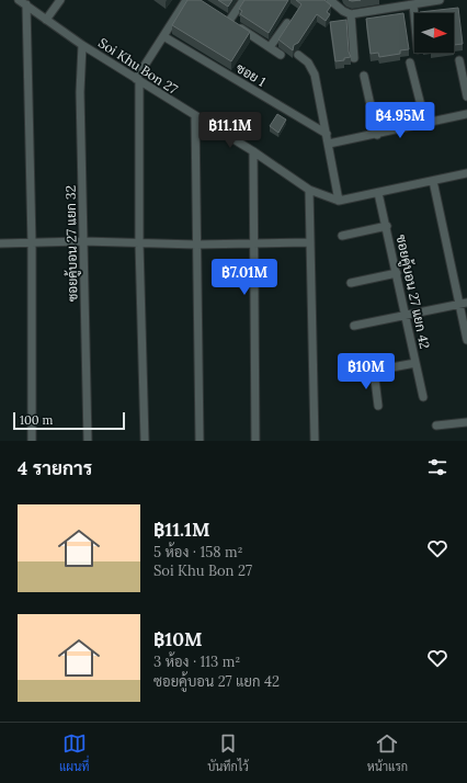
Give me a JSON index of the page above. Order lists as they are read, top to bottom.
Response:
{
  "streets": {
    "street": [
      "Soi Khu Bon 27",
      "ซอย 1",
      "ซอยคู้บอน 27 แยก 32",
      "ซอยคู้บอน 27 แยก 42"
    ]
  },
  "crossings": [
    ["Soi Khu Bon 27", "ซอยคู้บอน 27 แยก 32"],
    ["Soi Khu Bon 27", "ซอยคู้บอน 27 แยก 42"]
  ],
  "scale_bar": "100 m",
  "north": "right",
  "page": {
    "price": [
      "฿4.95M",
      "฿11.1M",
      "฿7.01M",
      "฿10M"
    ],
    "scale": "100 m",
    "heading": "4 รายการ",
    "list": [
      {
        "name": "฿11.1M",
        "note": "5 ห้อง · 158 m² · Soi Khu Bon 27"
      },
      {
        "name": "฿10M",
        "note": "3 ห้อง · 113 m² · ซอยคู้บอน 27 แยก 42"
      }
    ],
    "tabs": ["แผนที่", "บันทึกไว้", "หน้าแรก"]
  }
}
